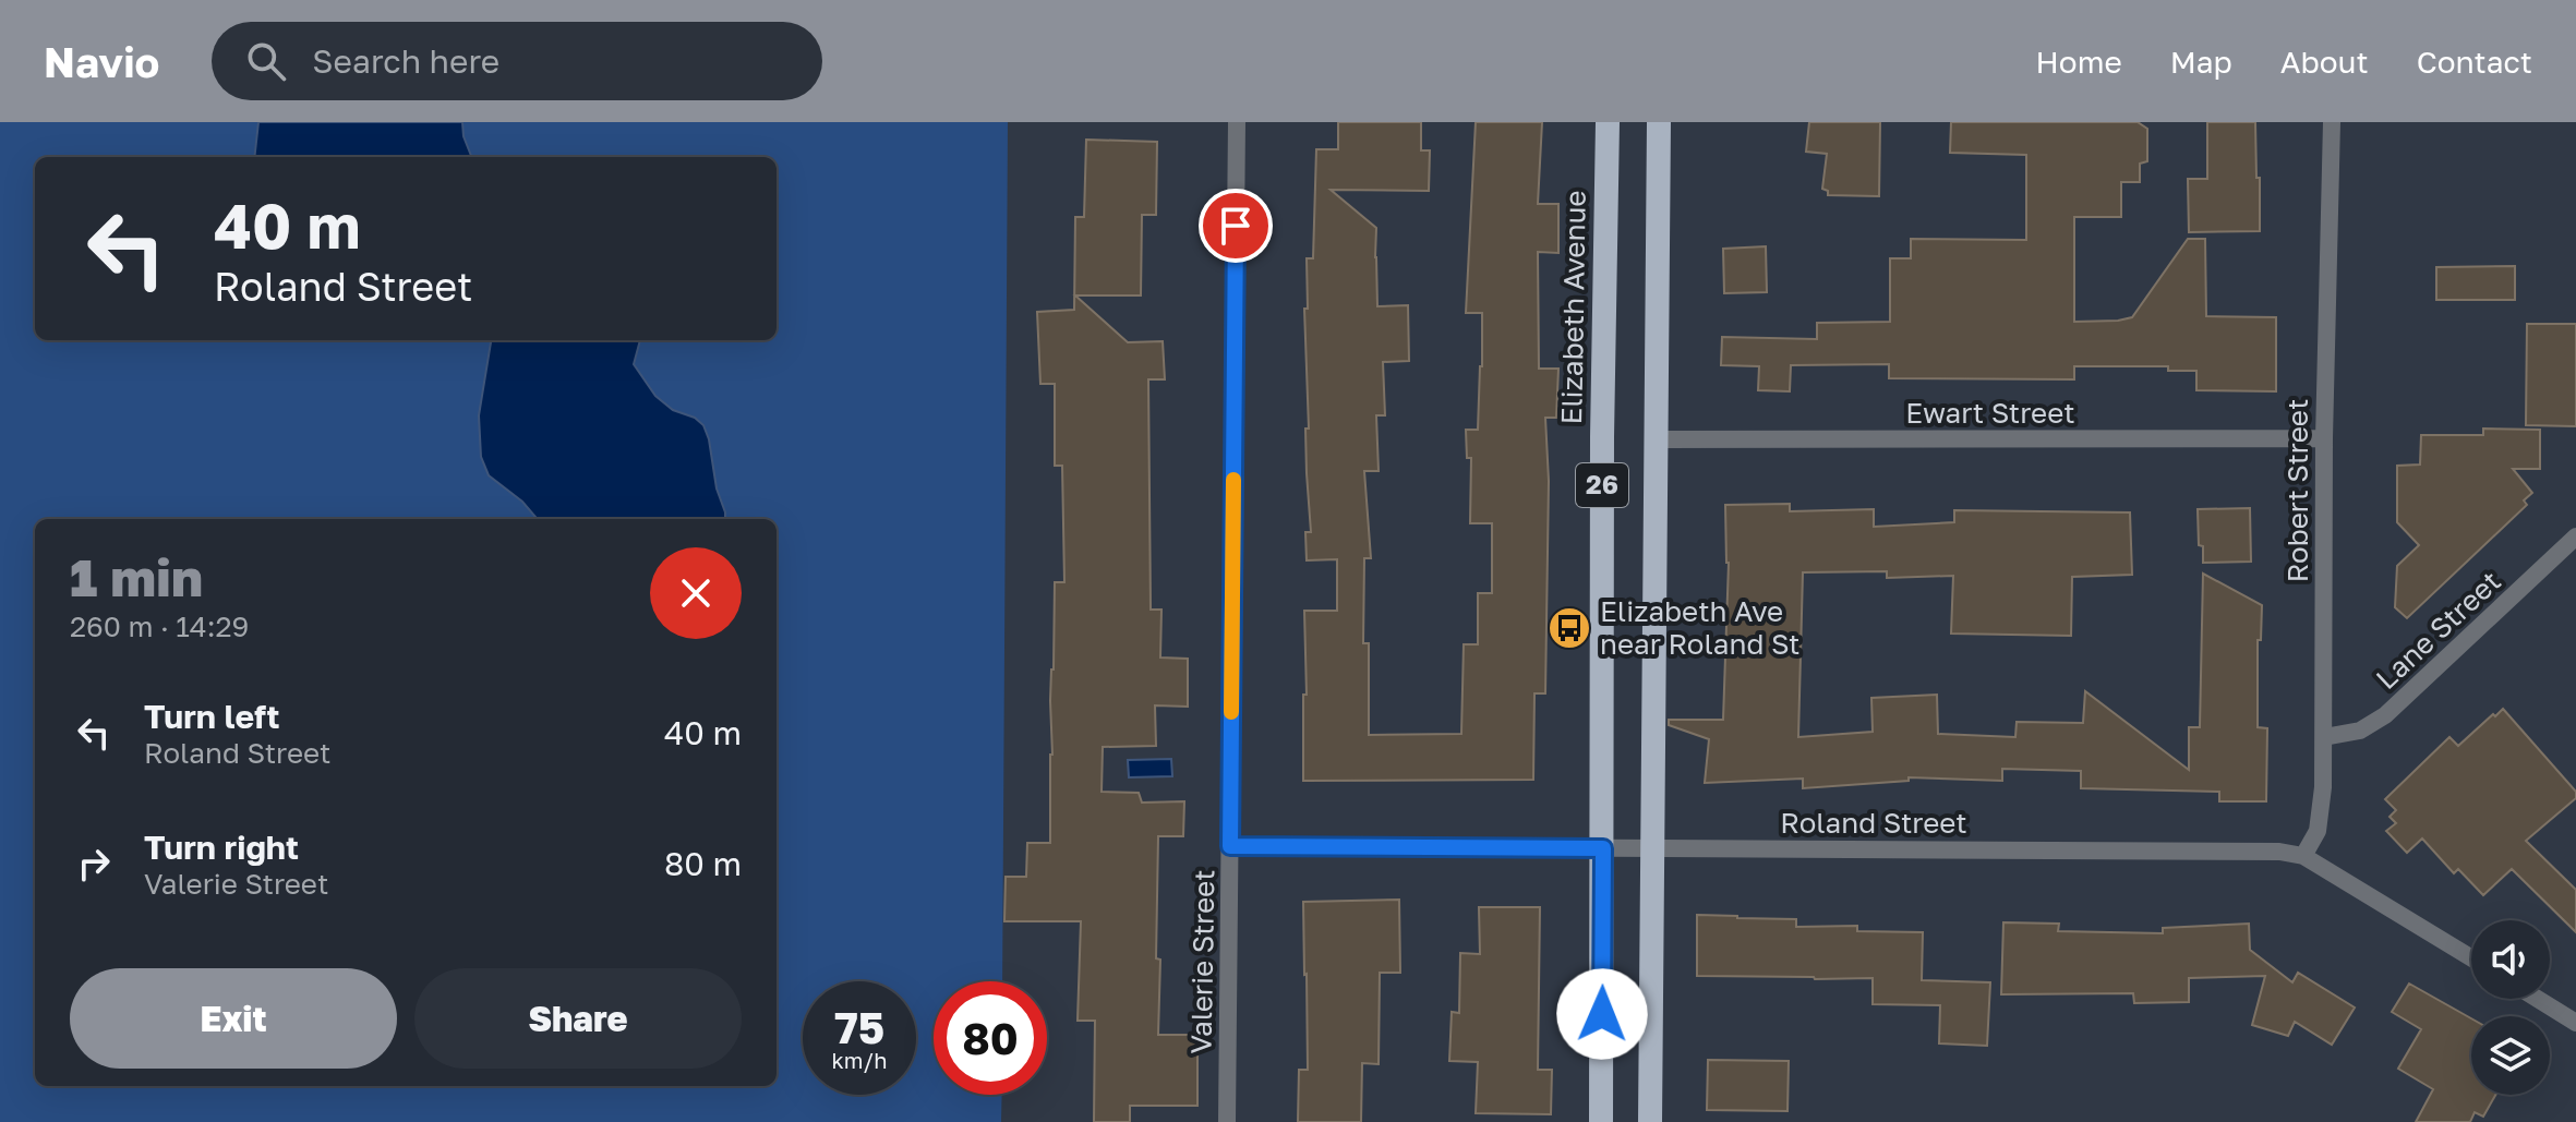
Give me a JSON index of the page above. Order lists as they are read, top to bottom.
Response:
{
  "streets": {
    "highway": ["Elizabeth Avenue", "26"],
    "street": [
      "Ewart Street",
      "Robert Street",
      "Lane Street",
      "Roland Street",
      "Valerie Street"
    ]
  },
  "crossings": [
    ["Elizabeth Avenue", "Roland Street"],
    ["Ewart Street", "26"],
    ["Ewart Street", "Robert Street"],
    ["26", "Roland Street"],
    ["Robert Street", "Lane Street"],
    ["Robert Street", "Roland Street"],
    ["Roland Street", "Valerie Street"]
  ],
  "places": {
    "bus stop": ["Elizabeth Ave near Roland St"]
  },
  "page": {
    "header": "Navio",
    "search": "Search here",
    "nav": [
      "Home",
      "Map",
      "About",
      "Contact"
    ],
    "turn": ["40 m", "Roland Street"],
    "heading": ["1 min", "260 m · 14:29"],
    "list": [
      {
        "name": "Turn left",
        "note": "Roland Street",
        "value": "40 m"
      },
      {
        "name": "Turn right",
        "note": "Valerie Street",
        "value": "80 m"
      }
    ],
    "buttons": ["Exit", "Share"],
    "speed": "75 km/h",
    "limit": "80"
  }
}
